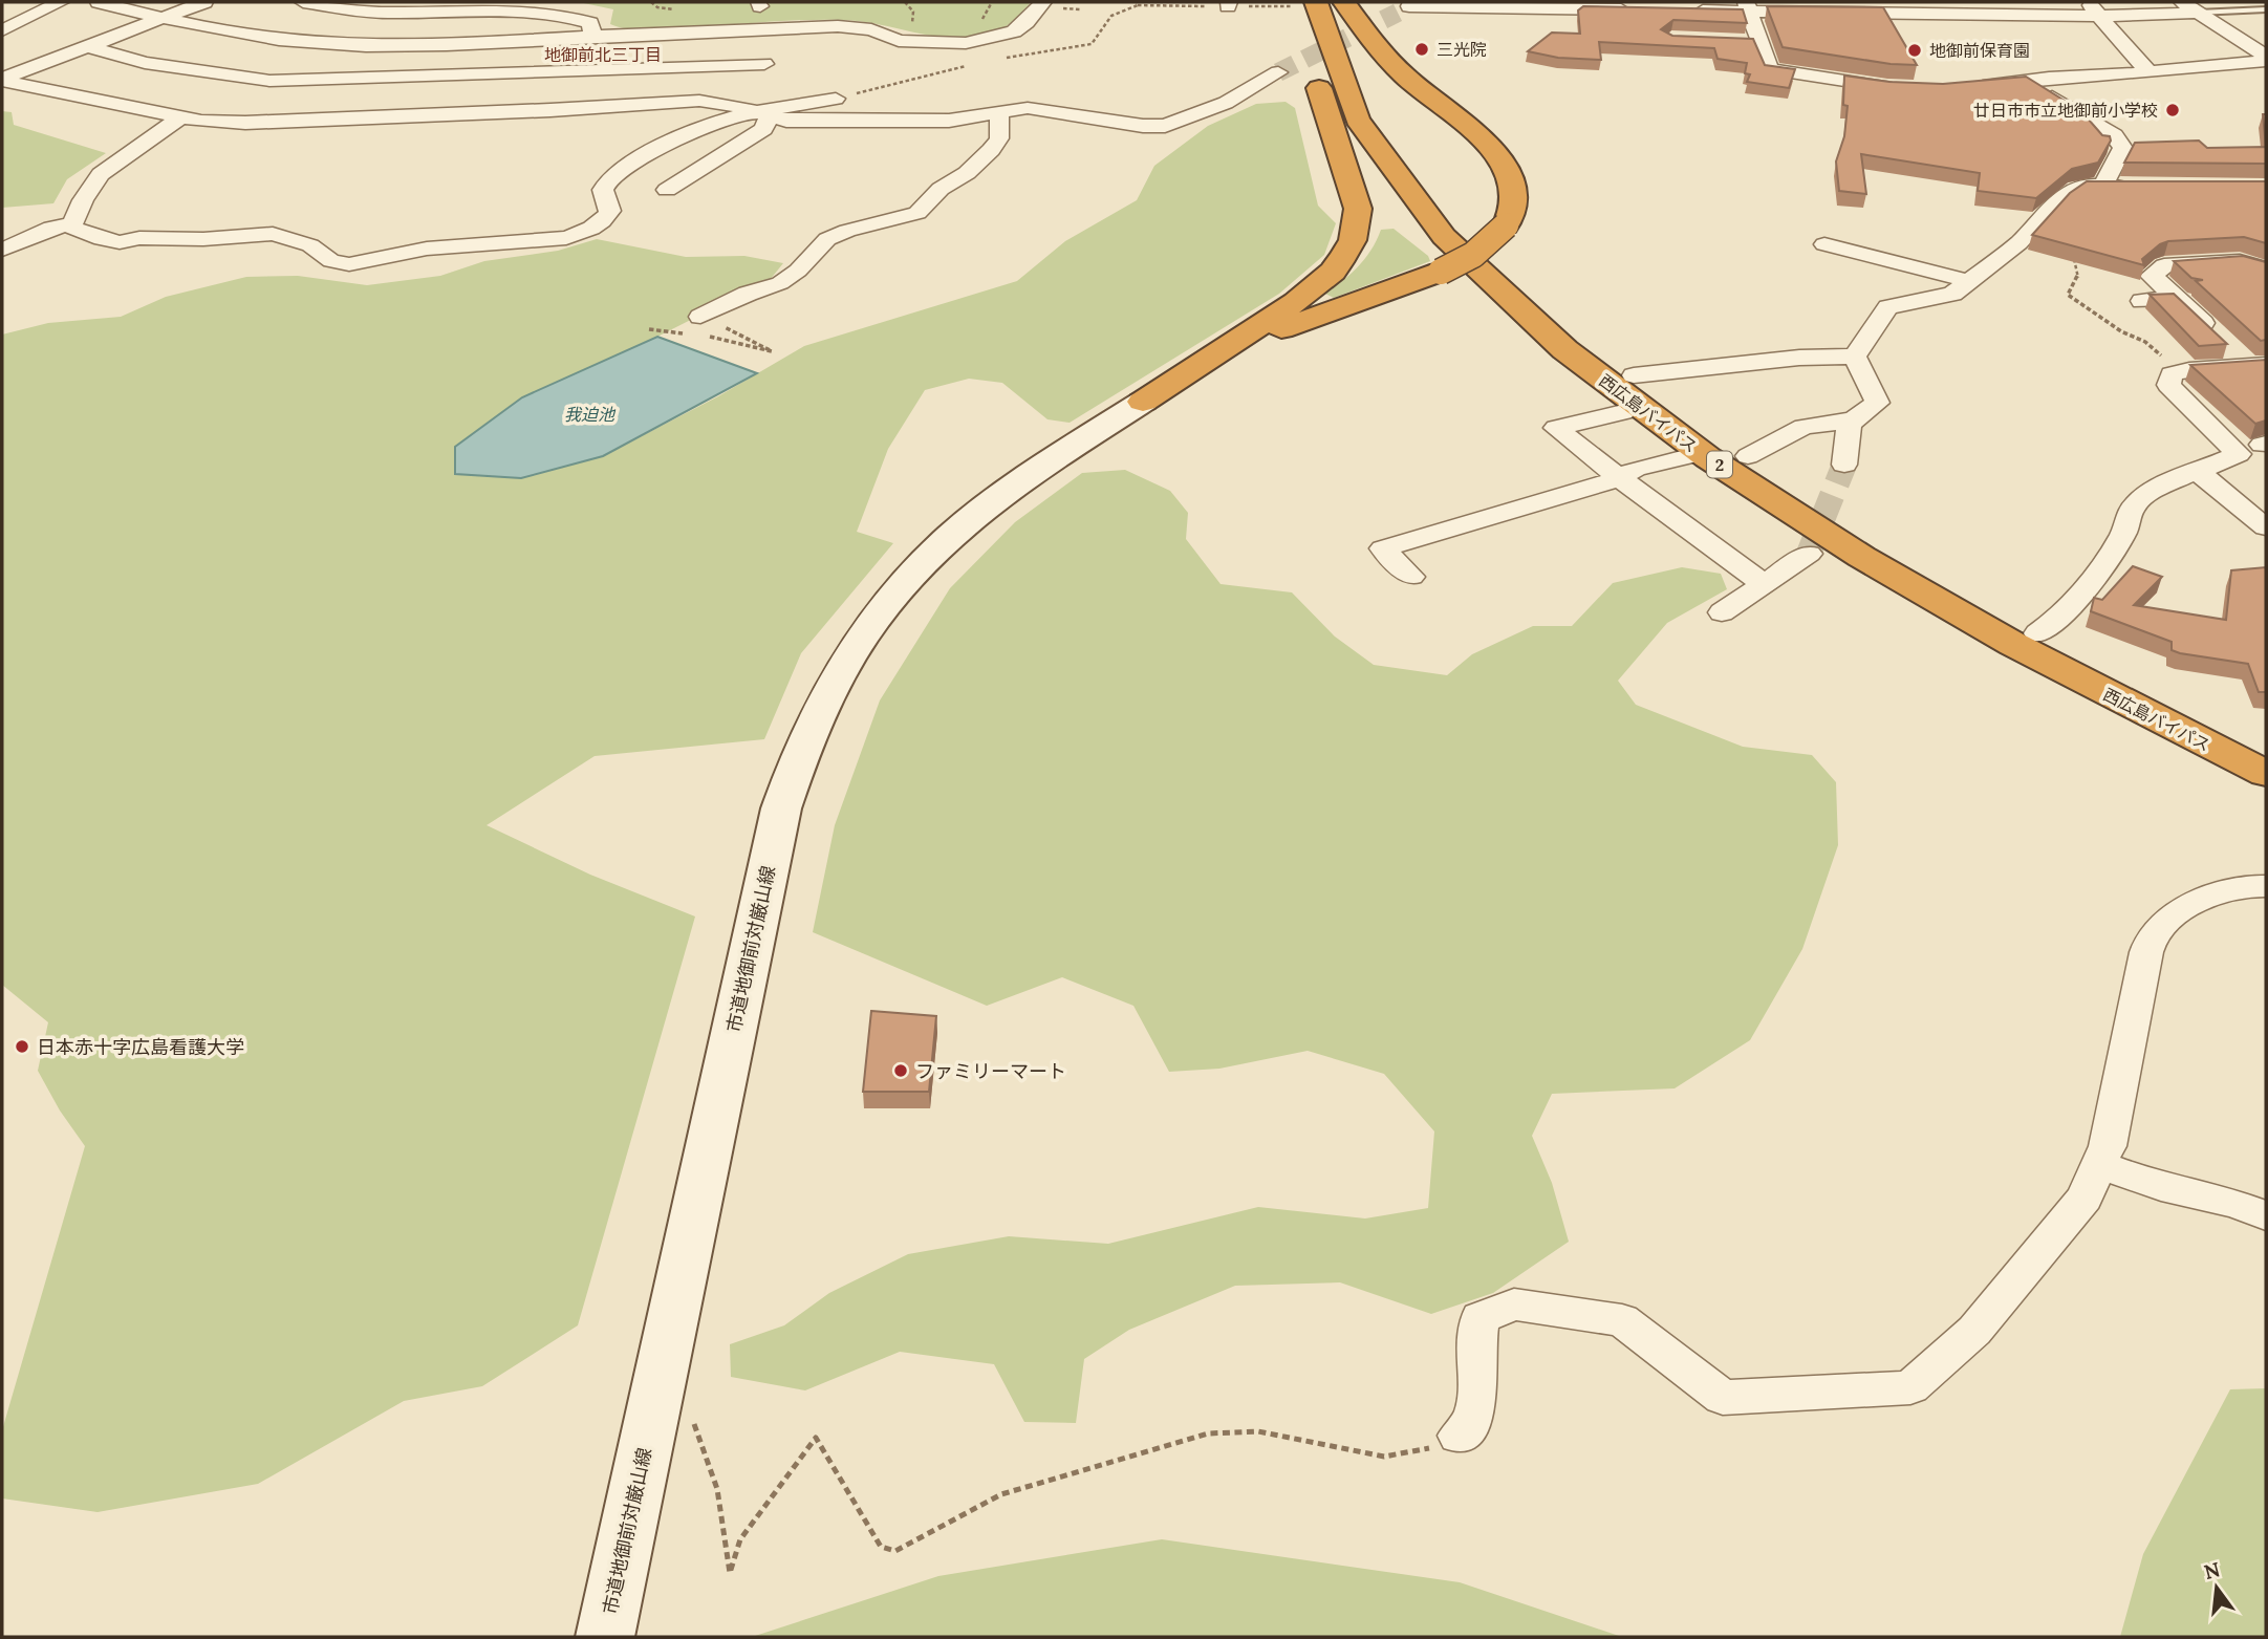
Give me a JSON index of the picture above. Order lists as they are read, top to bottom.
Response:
{
  "streets": {
    "highway": ["西広島バイパス", "2"],
    "street": ["市道地御前対厳山線"]
  },
  "districts": ["地御前北三丁目"],
  "water": ["我迫池"],
  "places": [
    "三光院",
    "地御前保育園",
    "廿日市市立地御前小学校",
    "日本赤十字広島看護大学",
    "ファミリーマート"
  ],
  "north": "top"
}
